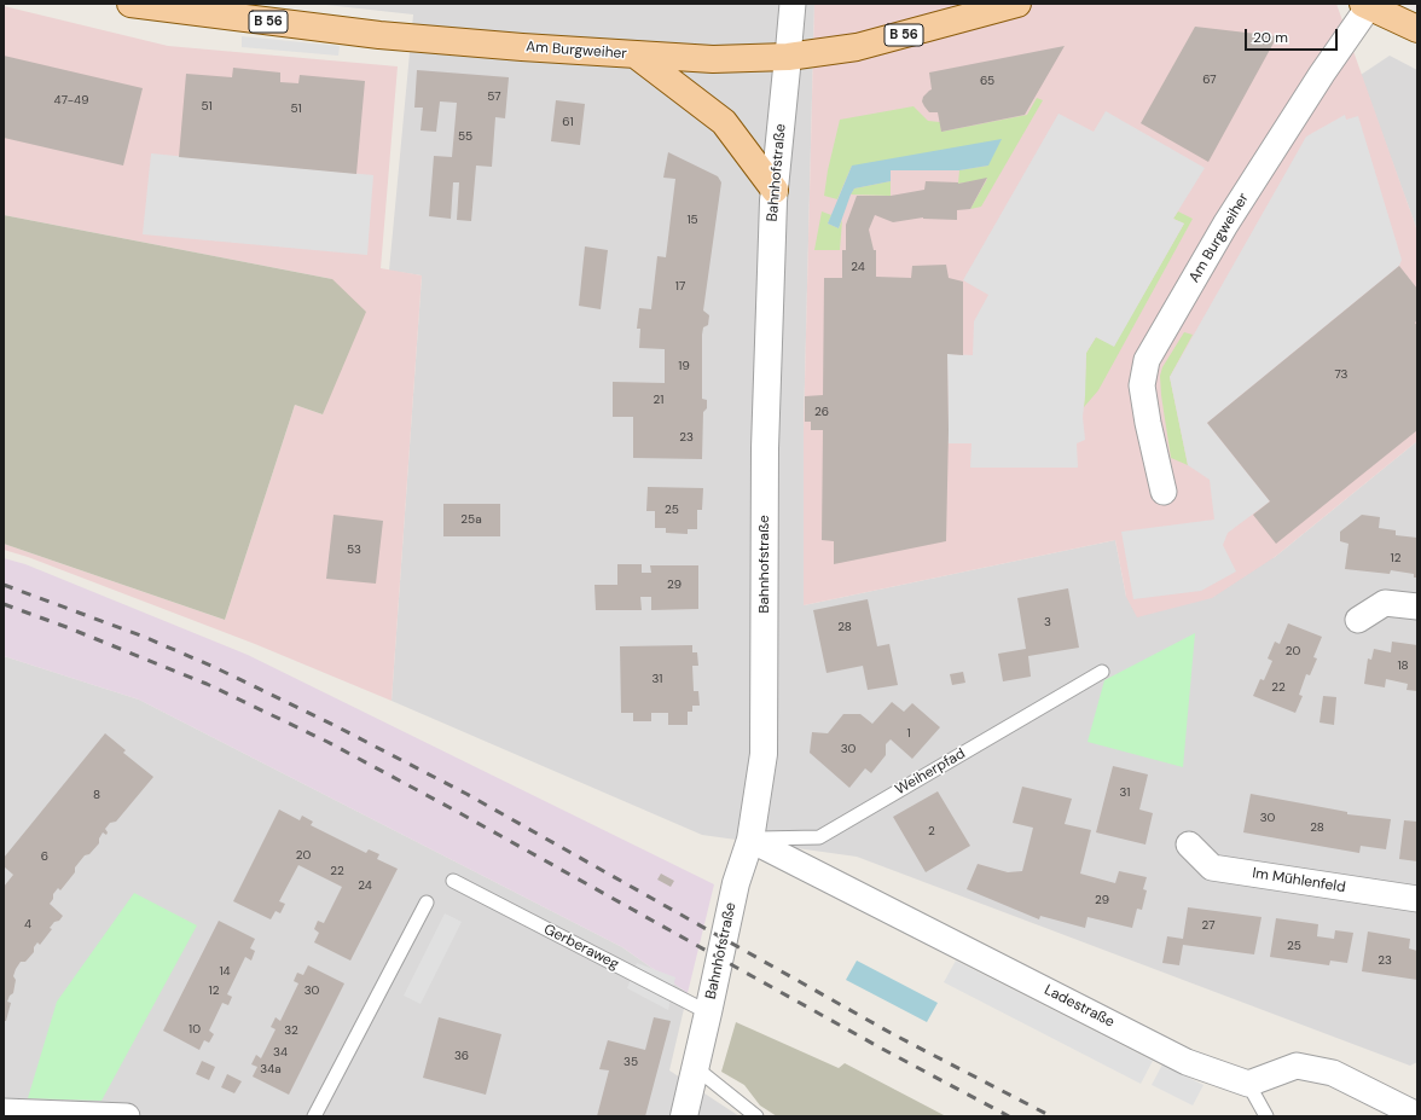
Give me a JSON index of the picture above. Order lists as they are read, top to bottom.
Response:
{
  "streets": {
    "main road": ["B 56", "Am Burgweiher"],
    "street": ["Bahnhofstraße", "Im Mühlenfeld", "Ladestraße"],
    "lane": ["Weiherpfad", "Gerberaweg"]
  },
  "crossings": [
    ["Am Burgweiher", "Bahnhofstraße"],
    ["Bahnhofstraße", "Weiherpfad"],
    ["Bahnhofstraße", "Gerberaweg"],
    ["Bahnhofstraße", "Ladestraße"],
    ["Weiherpfad", "Ladestraße"]
  ],
  "house_numbers": [
    "67",
    "65",
    "57",
    "47-49",
    "51",
    "51",
    "61",
    "55",
    "15",
    "24",
    "17",
    "19",
    "73",
    "21",
    "26",
    "23",
    "25",
    "25a",
    "53",
    "12",
    "29",
    "3",
    "28",
    "20",
    "18",
    "31",
    "22",
    "1",
    "30",
    "31",
    "8",
    "30",
    "28",
    "2",
    "20",
    "6",
    "22",
    "24",
    "29",
    "4",
    "27",
    "25",
    "23",
    "14",
    "12",
    "30",
    "10",
    "32",
    "34",
    "36",
    "35",
    "34a"
  ],
  "scale_bar": "20 m"
}
